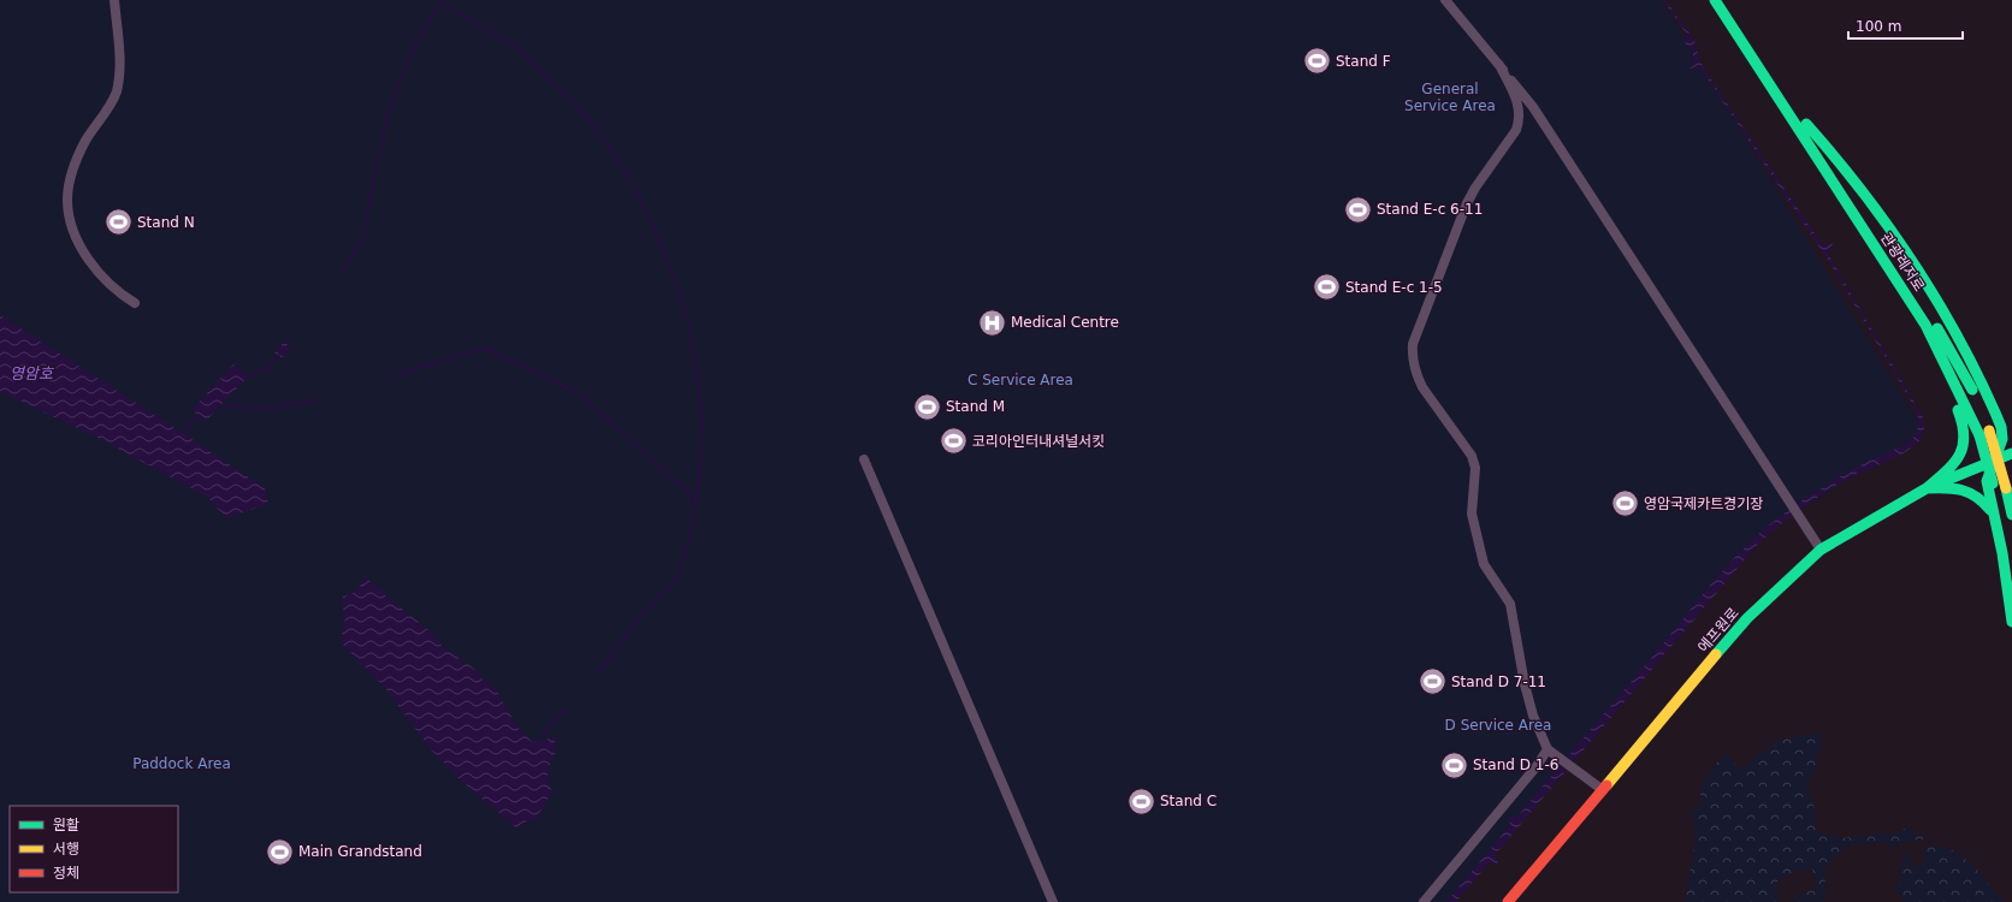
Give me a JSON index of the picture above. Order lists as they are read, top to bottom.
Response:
{
  "streets": {
    "main road": ["관광레저로", "에프원로"]
  },
  "water": ["영암호"],
  "parks": [
    "General Service Area",
    "C Service Area",
    "D Service Area",
    "Paddock Area"
  ],
  "places": {
    "sports": [
      "Stand F",
      "Stand E-c 6-11",
      "Stand N",
      "Stand E-c 1-5",
      "Stand M",
      "코리아인터내셔널서킷",
      "영암국제카트경기장",
      "Stand D 7-11",
      "Stand D 1-6",
      "Stand C",
      "Main Grandstand"
    ],
    "hospital": ["Medical Centre"]
  },
  "legend": ["원활", "서행", "정체"],
  "scale_bar": "100 m"
}
